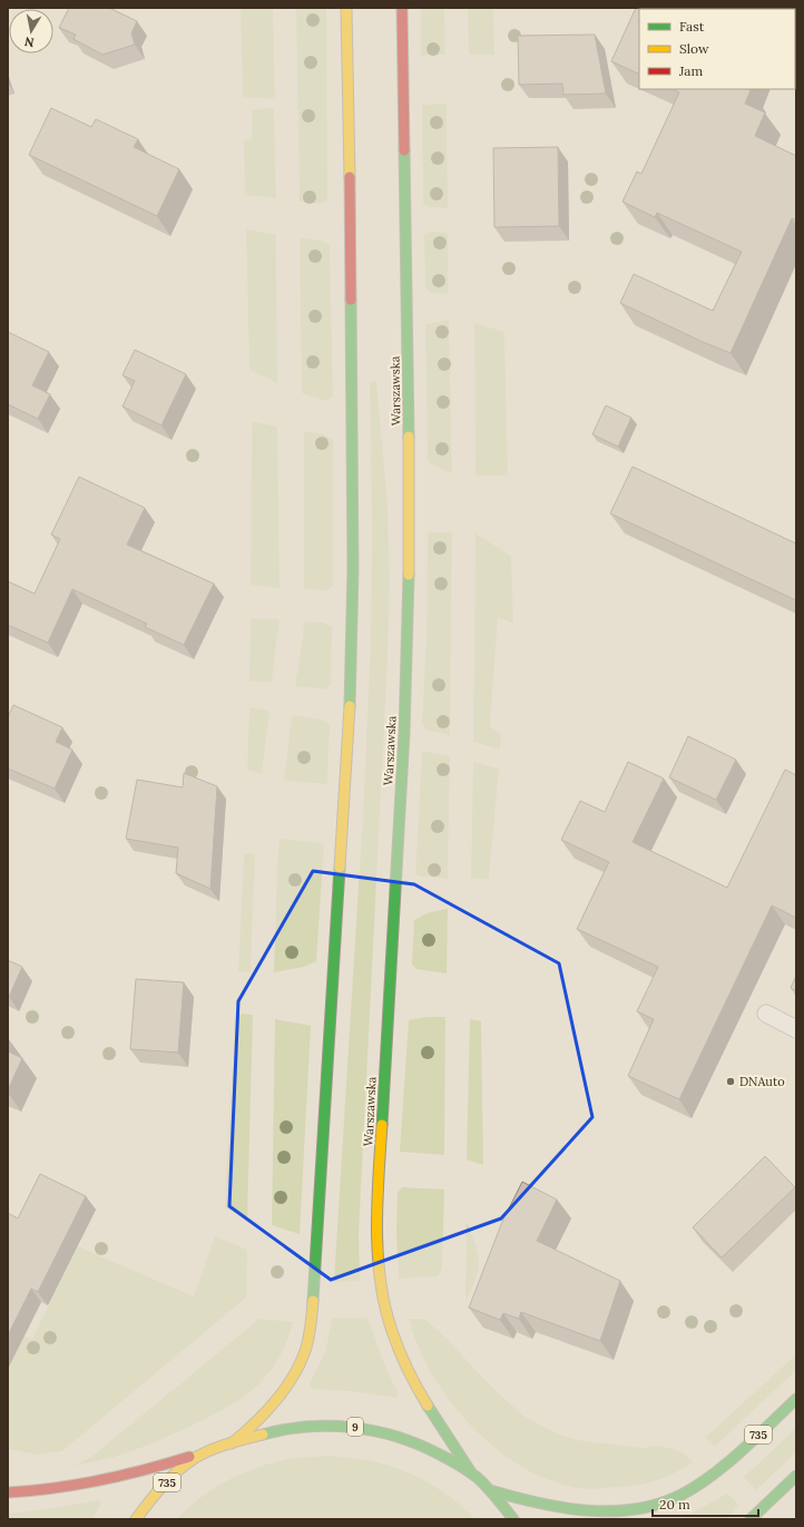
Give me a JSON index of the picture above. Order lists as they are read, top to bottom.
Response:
{
  "streets": {
    "main road": ["Warszawska", "9", "735"]
  },
  "crossings": [
    ["Warszawska", "9"],
    ["9", "735"]
  ],
  "places": ["DNAuto"],
  "legend": ["Fast", "Slow", "Jam"],
  "scale_bar": "20 m",
  "north": "bottom"
}
